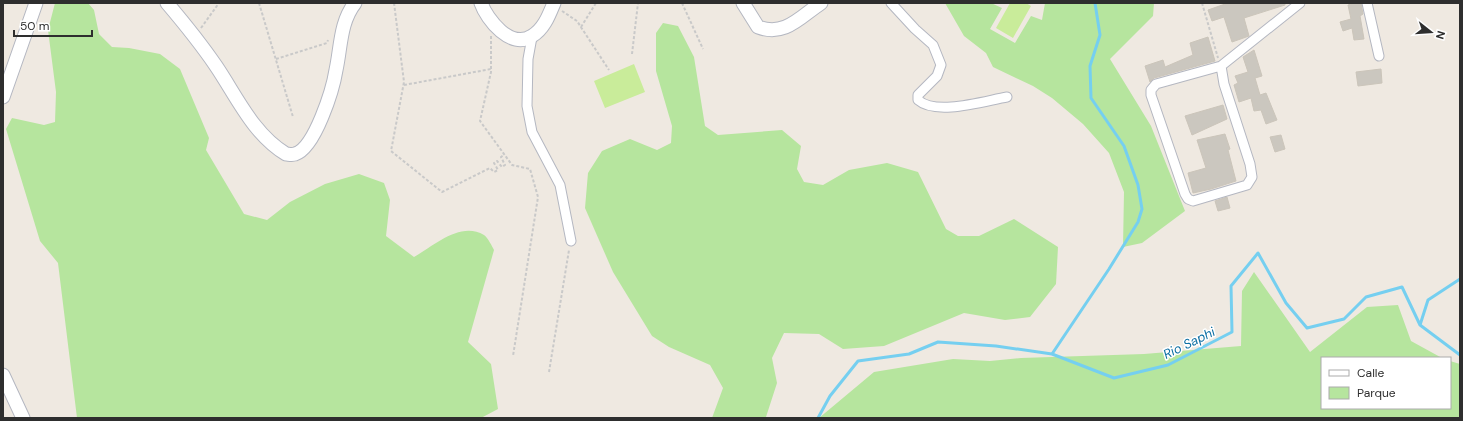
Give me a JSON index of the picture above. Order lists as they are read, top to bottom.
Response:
{
  "water": ["Rio Saphi"],
  "legend": ["Calle", "Parque"],
  "scale_bar": "50 m",
  "north": "right"
}
